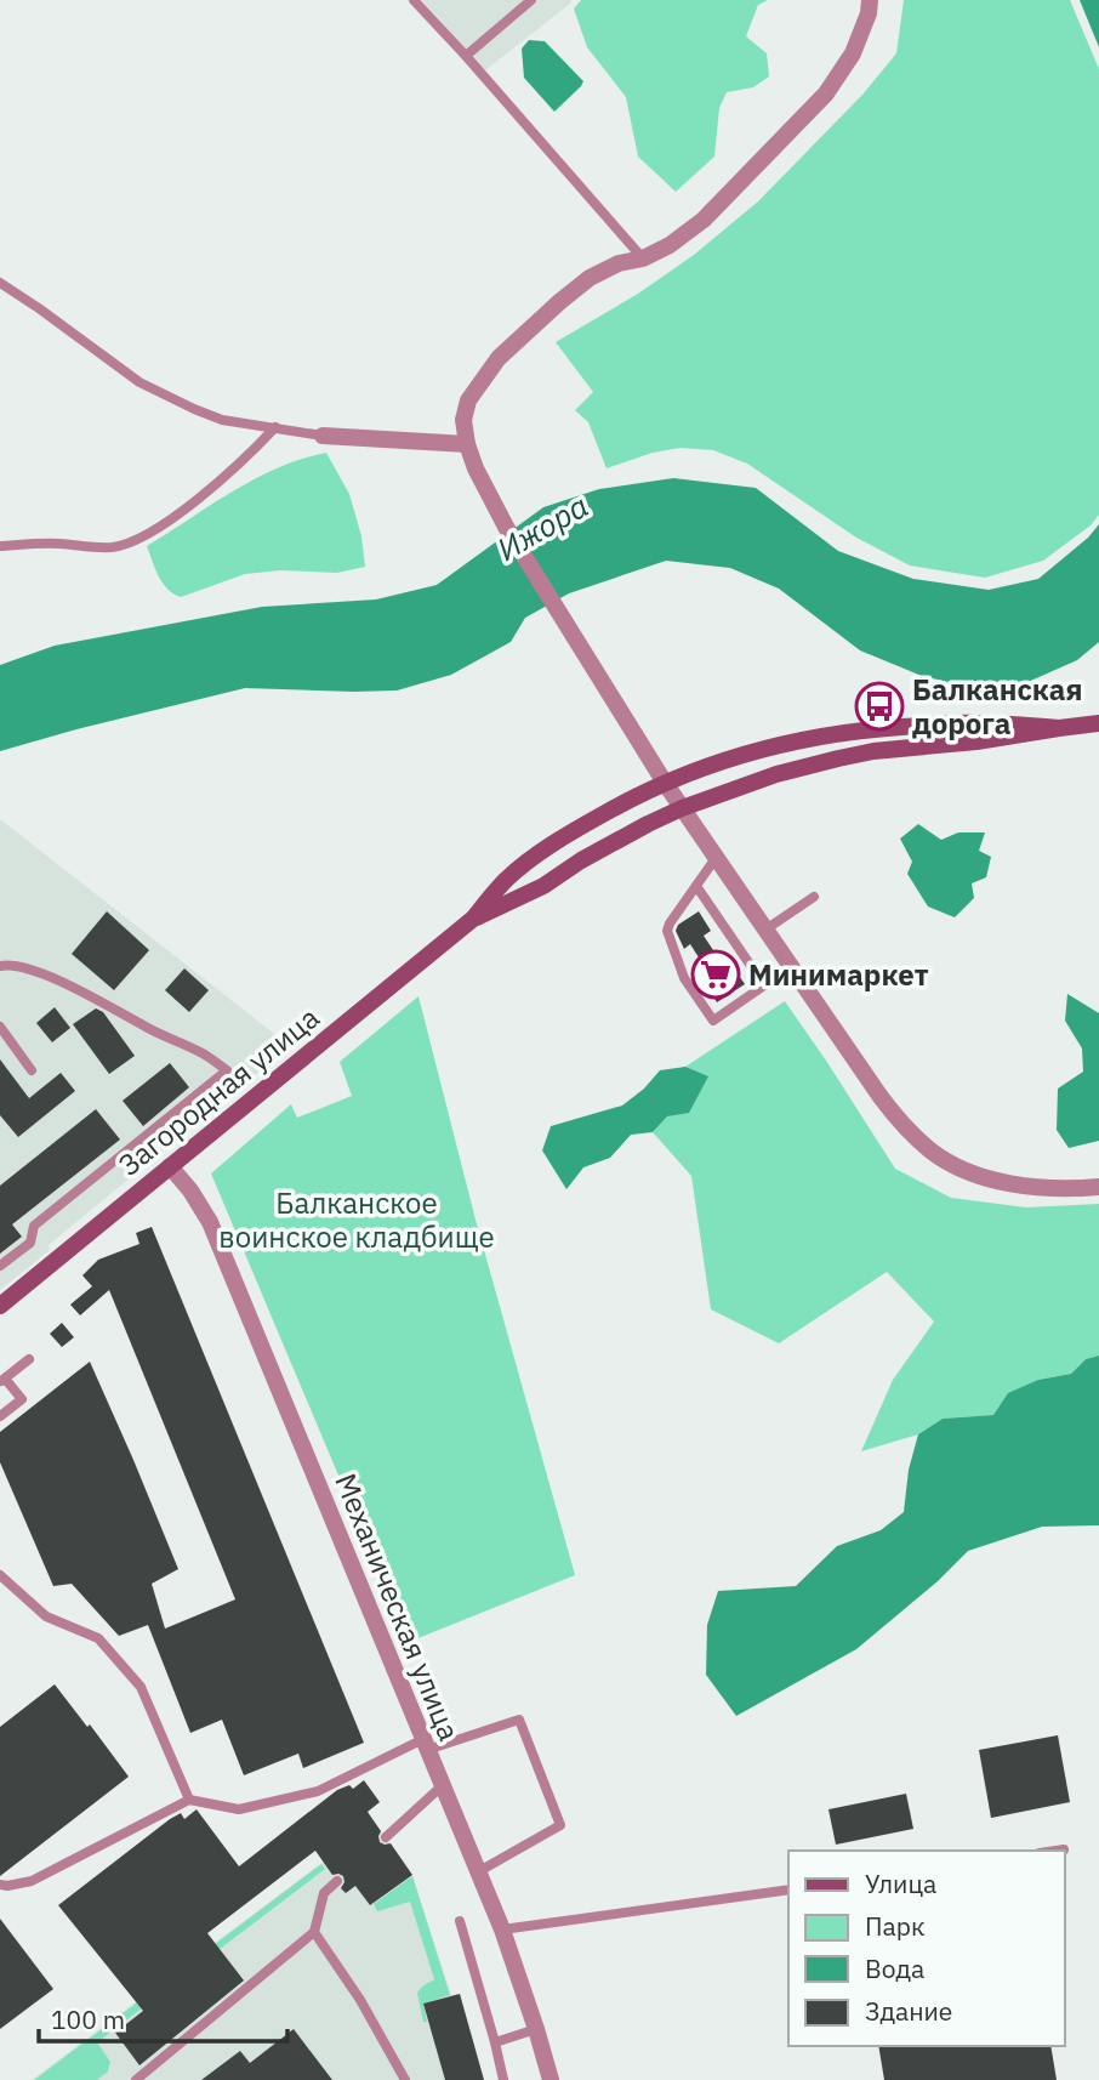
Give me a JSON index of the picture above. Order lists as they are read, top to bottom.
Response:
{
  "streets": {
    "main road": ["Загородная улица"],
    "street": ["Механическая улица"]
  },
  "crossings": [
    ["Загородная улица", "Механическая улица"]
  ],
  "water": ["Ижора"],
  "parks": ["Балканское воинское кладбище"],
  "places": {
    "bus stop": ["Балканская дорога"],
    "supermarket": ["Минимаркет"]
  },
  "legend": [
    "Улица",
    "Парк",
    "Вода",
    "Здание"
  ],
  "scale_bar": "100 m"
}
